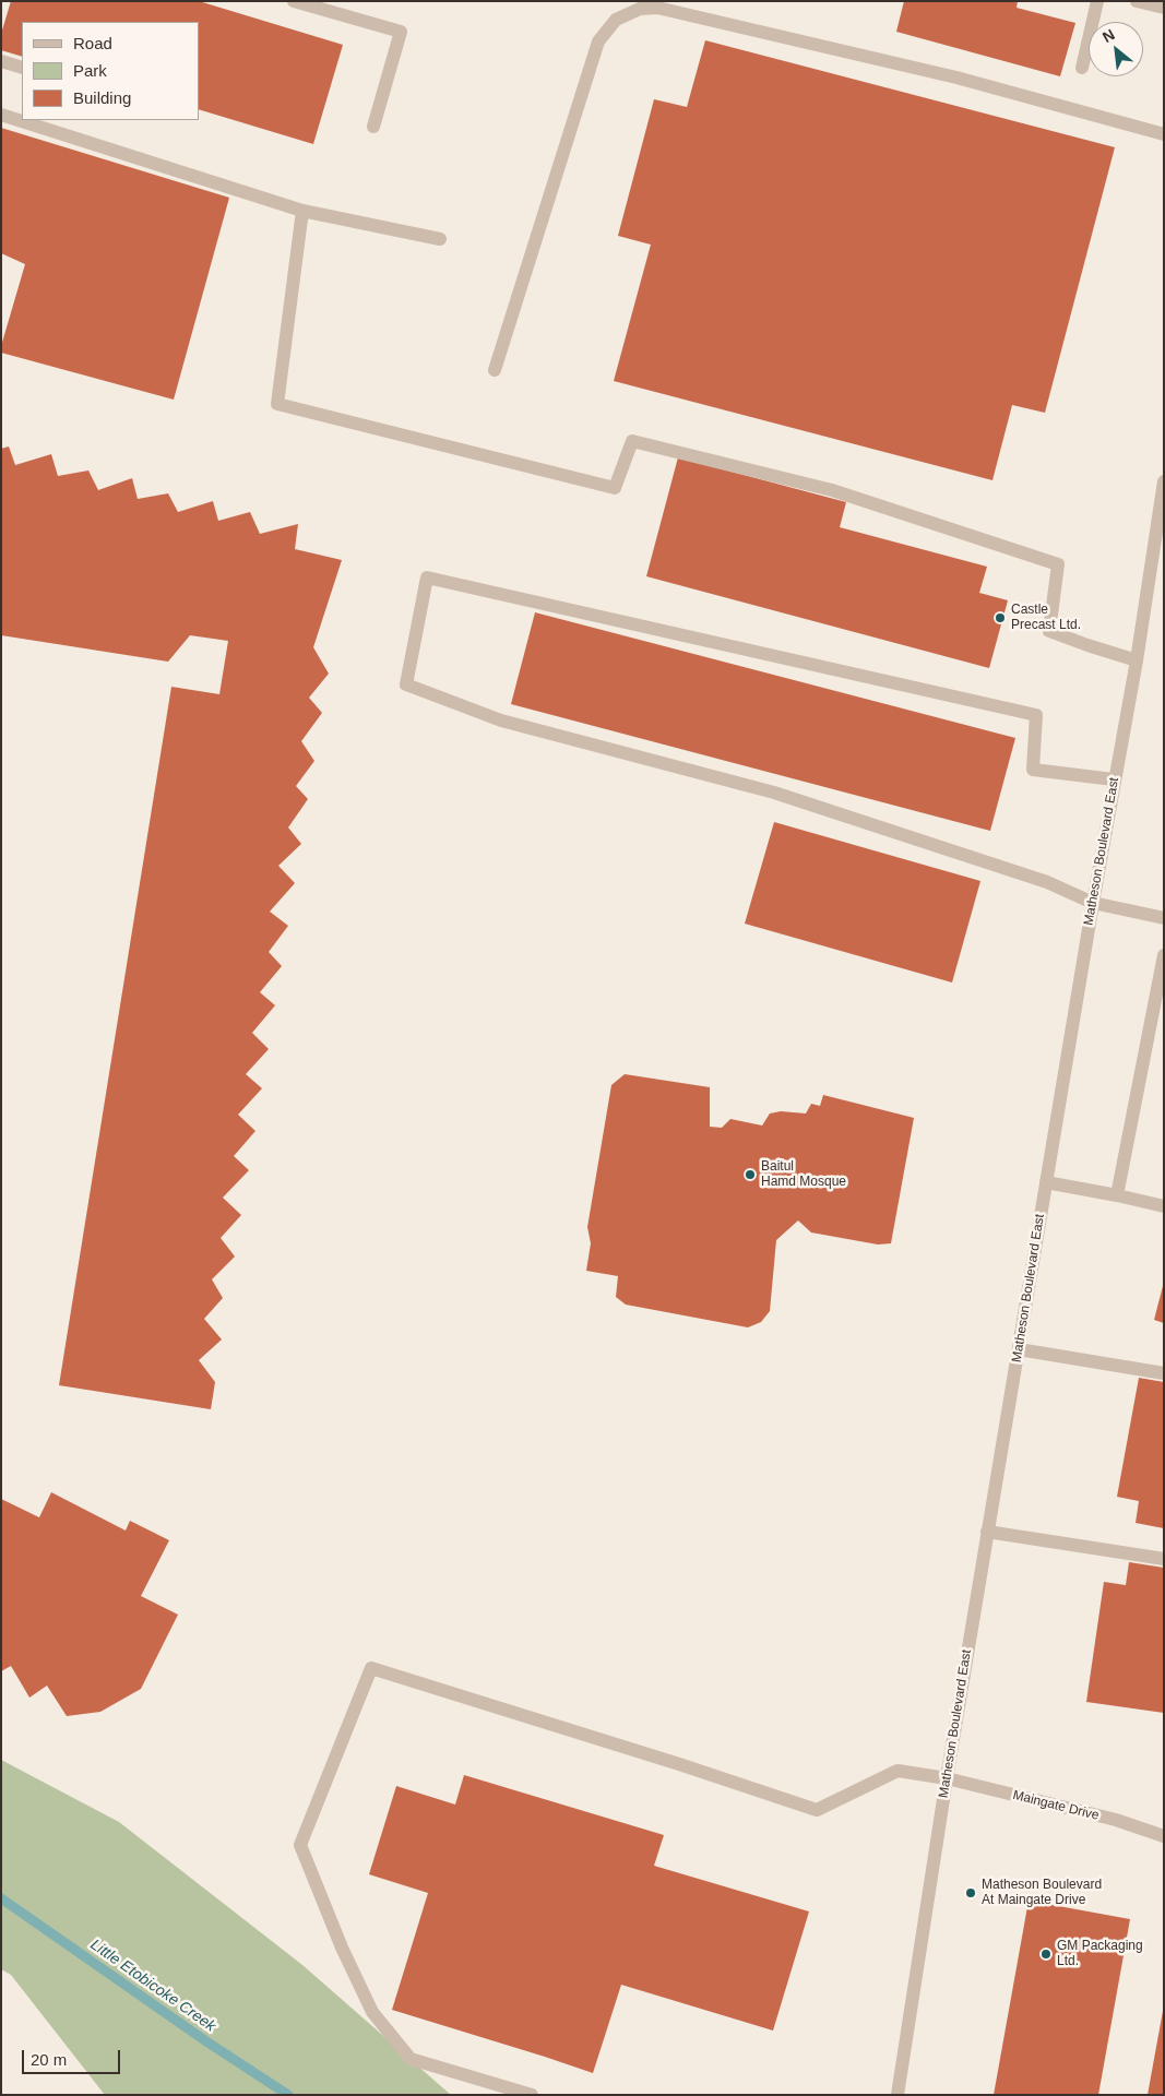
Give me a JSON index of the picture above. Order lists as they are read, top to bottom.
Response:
{
  "streets": {
    "street": ["Matheson Boulevard East", "Maingate Drive"]
  },
  "crossings": [
    ["Matheson Boulevard East", "Maingate Drive"]
  ],
  "water": ["Little Etobicoke Creek"],
  "places": [
    "Castle Precast Ltd.",
    "Baitul Hamd Mosque",
    "Matheson Boulevard At Maingate Drive",
    "GM Packaging Ltd."
  ],
  "legend": ["Road", "Park", "Building"],
  "scale_bar": "20 m",
  "north": "top left"
}
